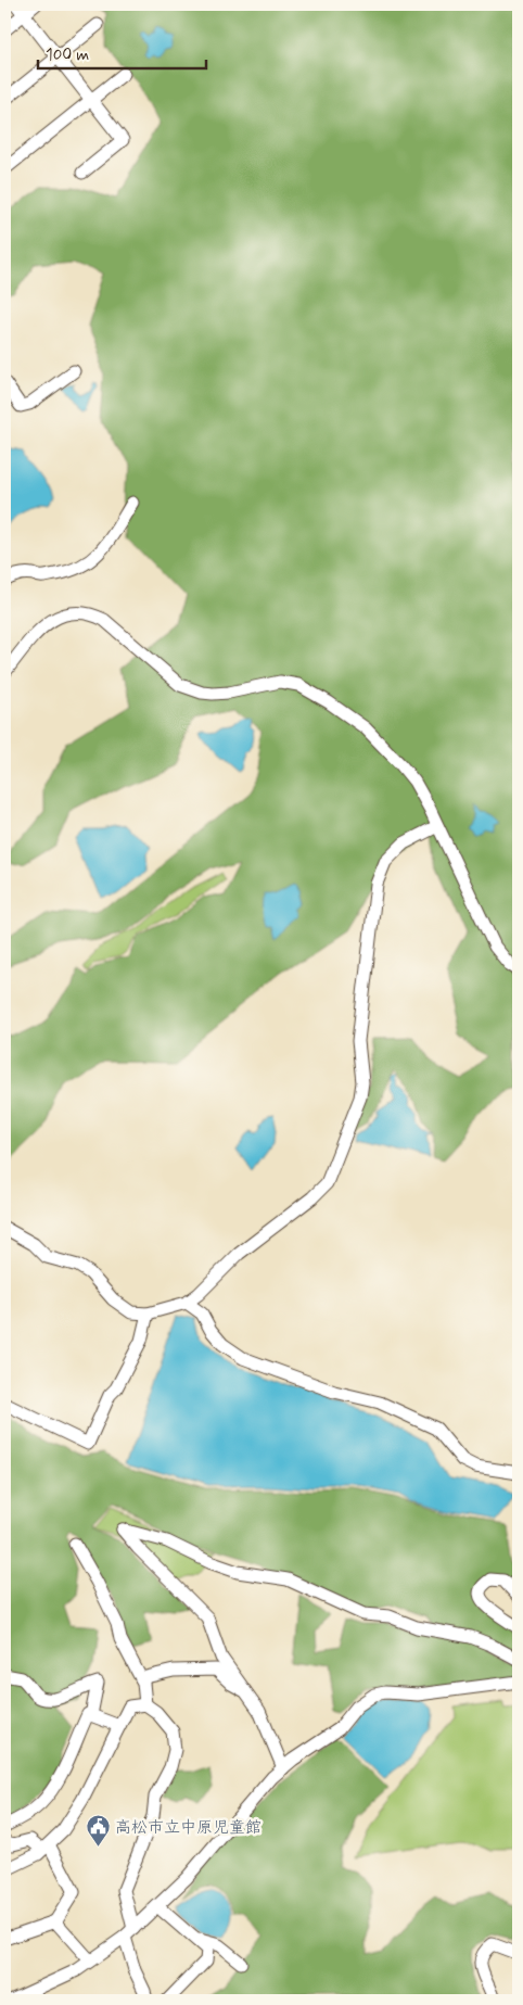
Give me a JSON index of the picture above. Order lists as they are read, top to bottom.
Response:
{
  "places": {
    "public building": ["高松市立中原児童館"]
  },
  "scale_bar": "100 m"
}
